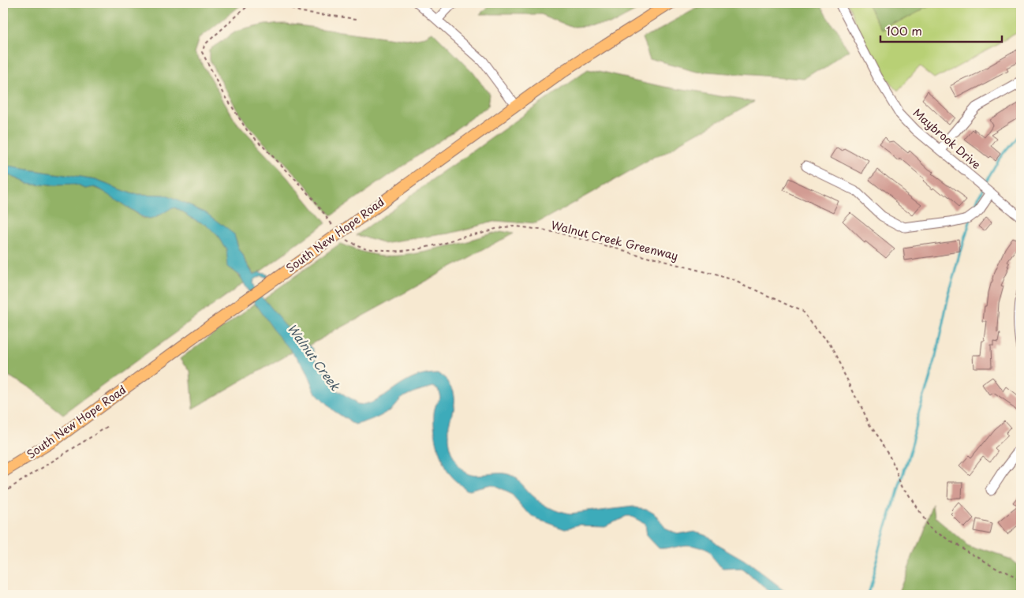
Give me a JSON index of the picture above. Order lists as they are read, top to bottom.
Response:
{
  "streets": {
    "main road": ["South New Hope Road"],
    "street": ["Maybrook Drive"],
    "path": ["Walnut Creek Greenway"]
  },
  "water": ["Walnut Creek"],
  "scale_bar": "100 m"
}
